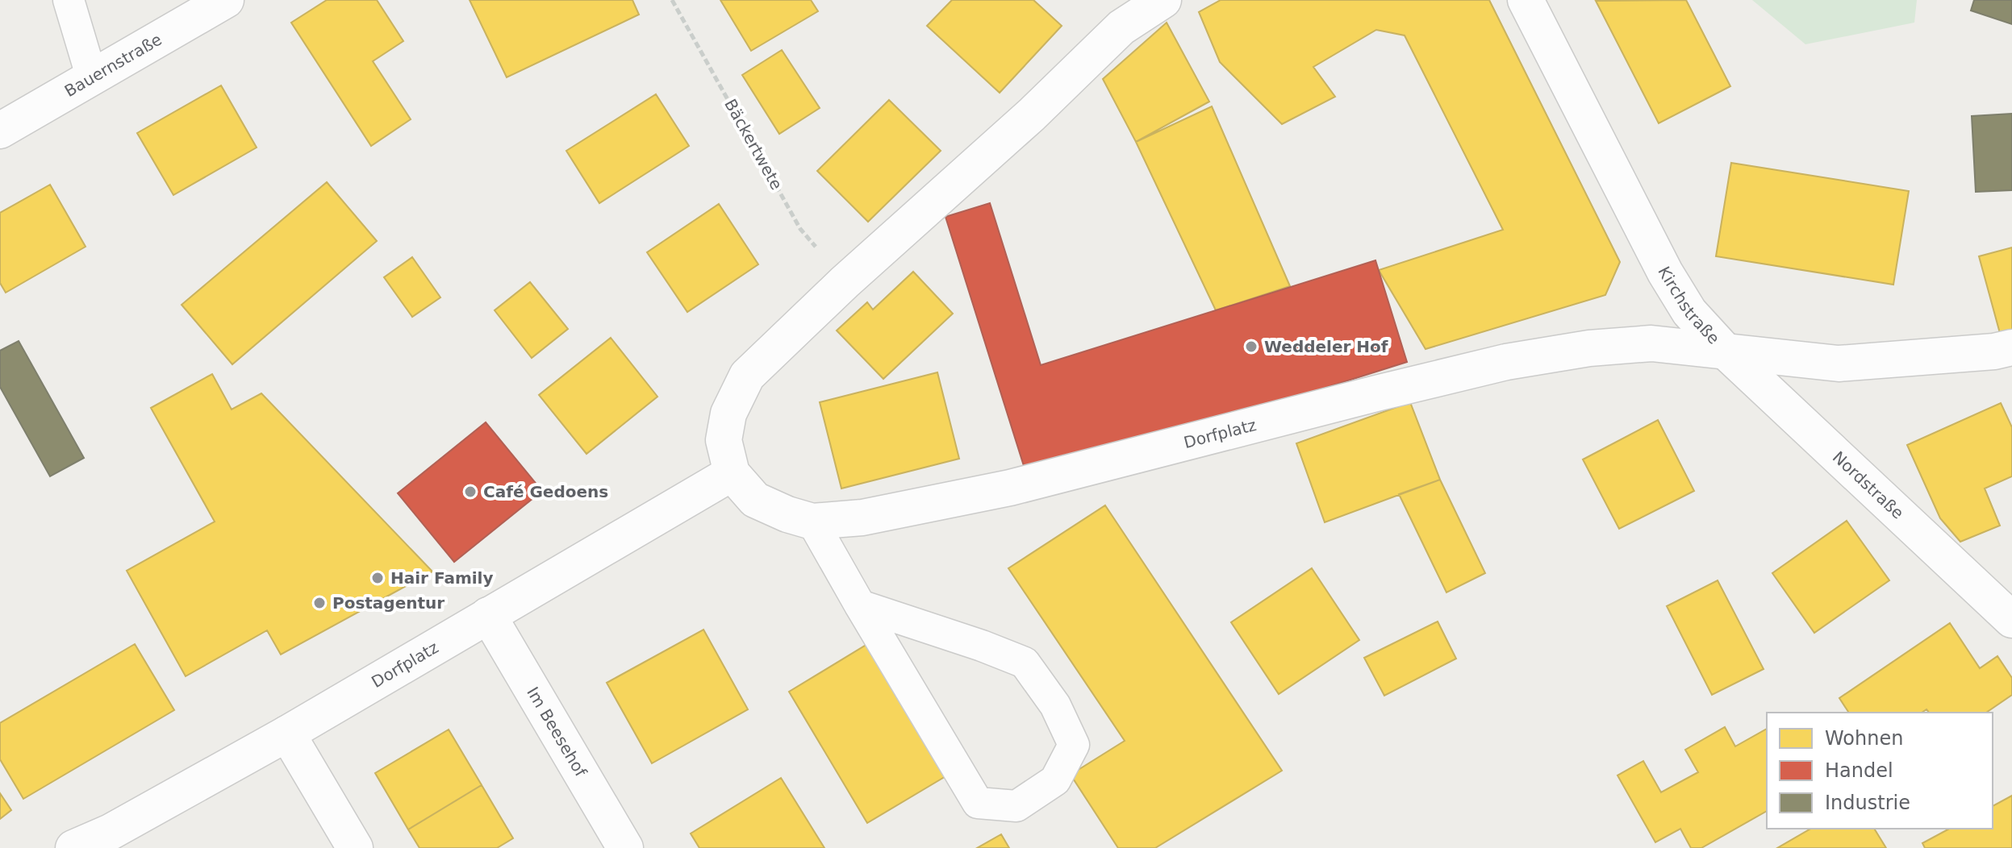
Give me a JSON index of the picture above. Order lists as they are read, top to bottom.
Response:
{
  "streets": {
    "street": [
      "Bauernstraße",
      "Kirchstraße",
      "Dorfplatz",
      "Nordstraße",
      "Im Beesehof"
    ],
    "path": ["Bäckertwete"]
  },
  "crossings": [
    ["Bäckertwete", "Dorfplatz"],
    ["Kirchstraße", "Dorfplatz"],
    ["Kirchstraße", "Nordstraße"],
    ["Dorfplatz", "Nordstraße"],
    ["Dorfplatz", "Im Beesehof"]
  ],
  "places": [
    "Weddeler Hof",
    "Café Gedoens",
    "Hair Family",
    "Postagentur"
  ],
  "legend": ["Wohnen", "Handel", "Industrie"]
}
